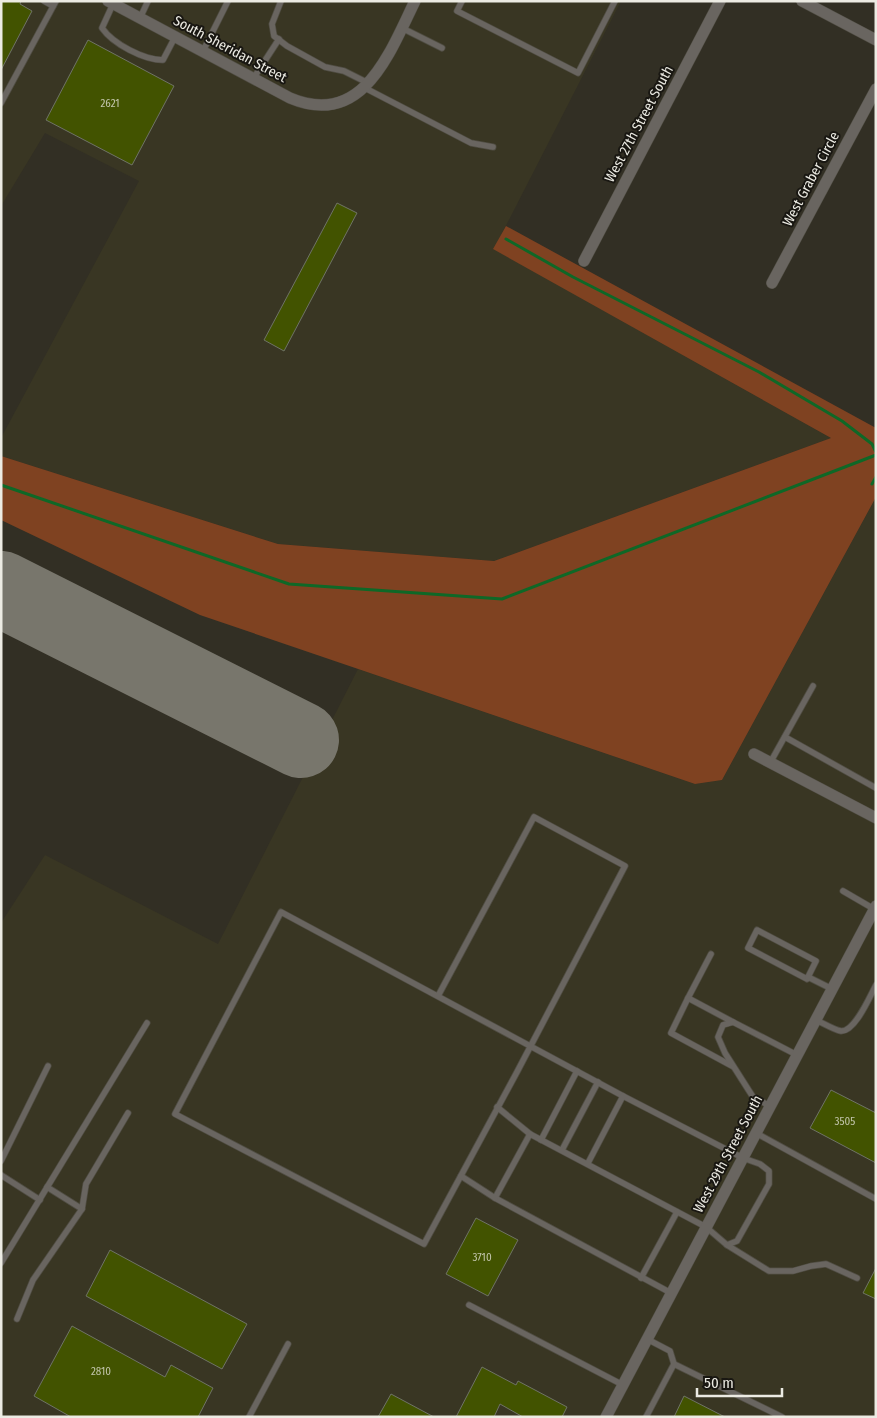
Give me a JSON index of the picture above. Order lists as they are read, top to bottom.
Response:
{
  "streets": {
    "street": [
      "South Sheridan Street",
      "West 27th Street South",
      "West Graber Circle",
      "West 29th Street South"
    ]
  },
  "house_numbers": [
    "2621",
    "3505",
    "3710",
    "2810"
  ],
  "scale_bar": "50 m"
}
